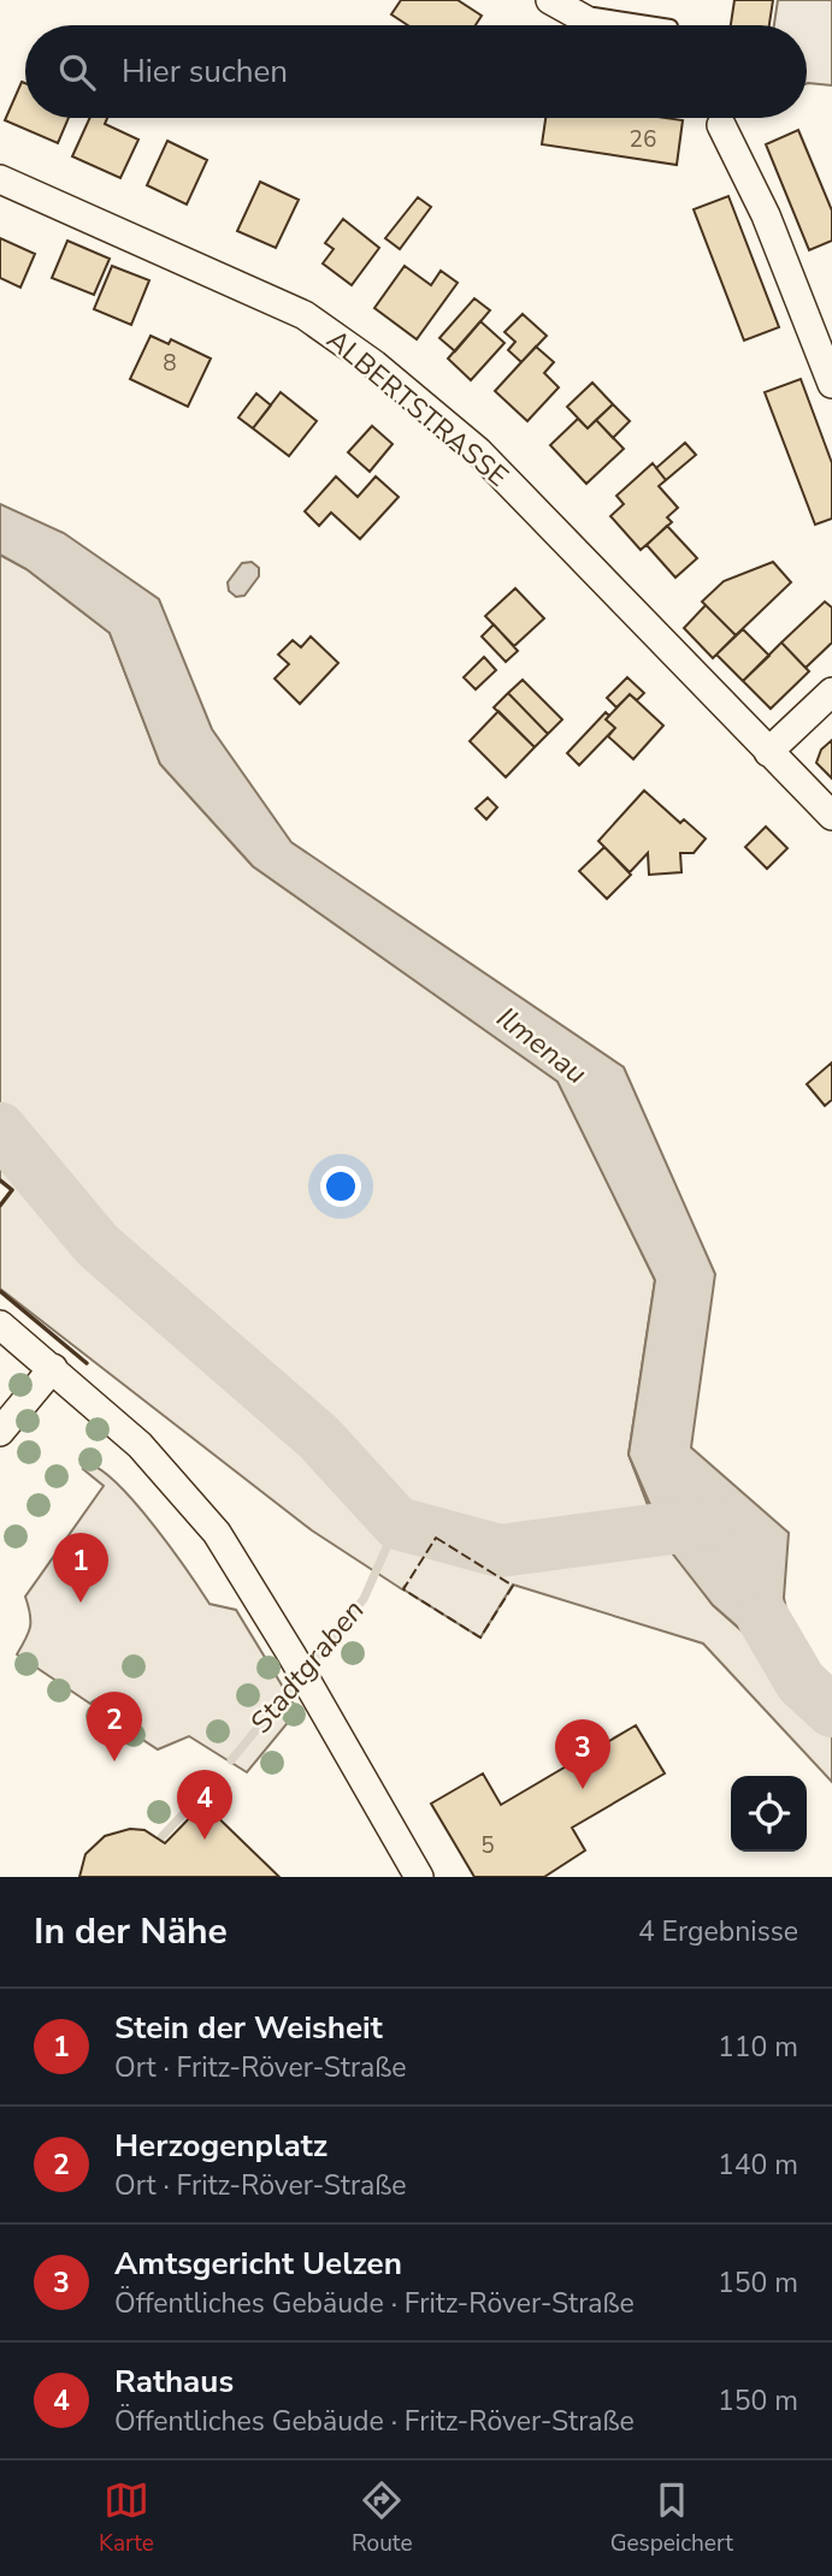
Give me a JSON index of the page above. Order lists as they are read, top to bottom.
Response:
{
  "streets": {
    "street": ["ALBERTSTRASSE"]
  },
  "water": ["Ilmenau", "Stadtgraben"],
  "house_numbers": ["26", "8", "5"],
  "page": {
    "search": "Hier suchen",
    "pins": [
      "1",
      "2",
      "3",
      "4"
    ],
    "heading": ["In der Nähe", "4 Ergebnisse"],
    "list": [
      {
        "mark": "1",
        "name": "Stein der Weisheit",
        "note": "Ort · Fritz-Röver-Straße",
        "value": "110 m"
      },
      {
        "mark": "2",
        "name": "Herzogenplatz",
        "note": "Ort · Fritz-Röver-Straße",
        "value": "140 m"
      },
      {
        "mark": "3",
        "name": "Amtsgericht Uelzen",
        "note": "Öffentliches Gebäude · Fritz-Röver-Straße",
        "value": "150 m"
      },
      {
        "mark": "4",
        "name": "Rathaus",
        "note": "Öffentliches Gebäude · Fritz-Röver-Straße",
        "value": "150 m"
      }
    ],
    "nav": ["Karte", "Route", "Gespeichert"]
  }
}
